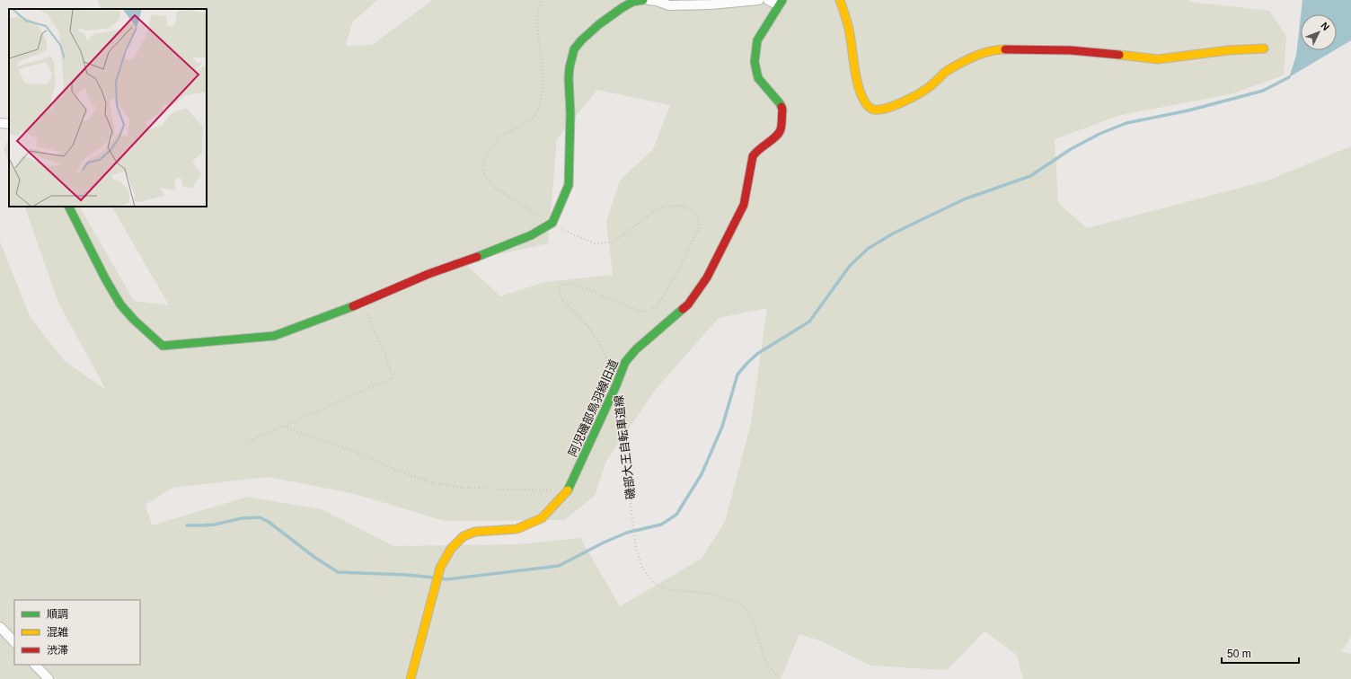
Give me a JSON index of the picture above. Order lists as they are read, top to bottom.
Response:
{
  "streets": {
    "street": ["阿児磯部鳥羽線旧道"],
    "path": ["磯部大王自転車道線"]
  },
  "crossings": [
    ["阿児磯部鳥羽線旧道", "磯部大王自転車道線"]
  ],
  "legend": ["順調", "混雑", "渋滞"],
  "scale_bar": "50 m",
  "north": "top right"
}
